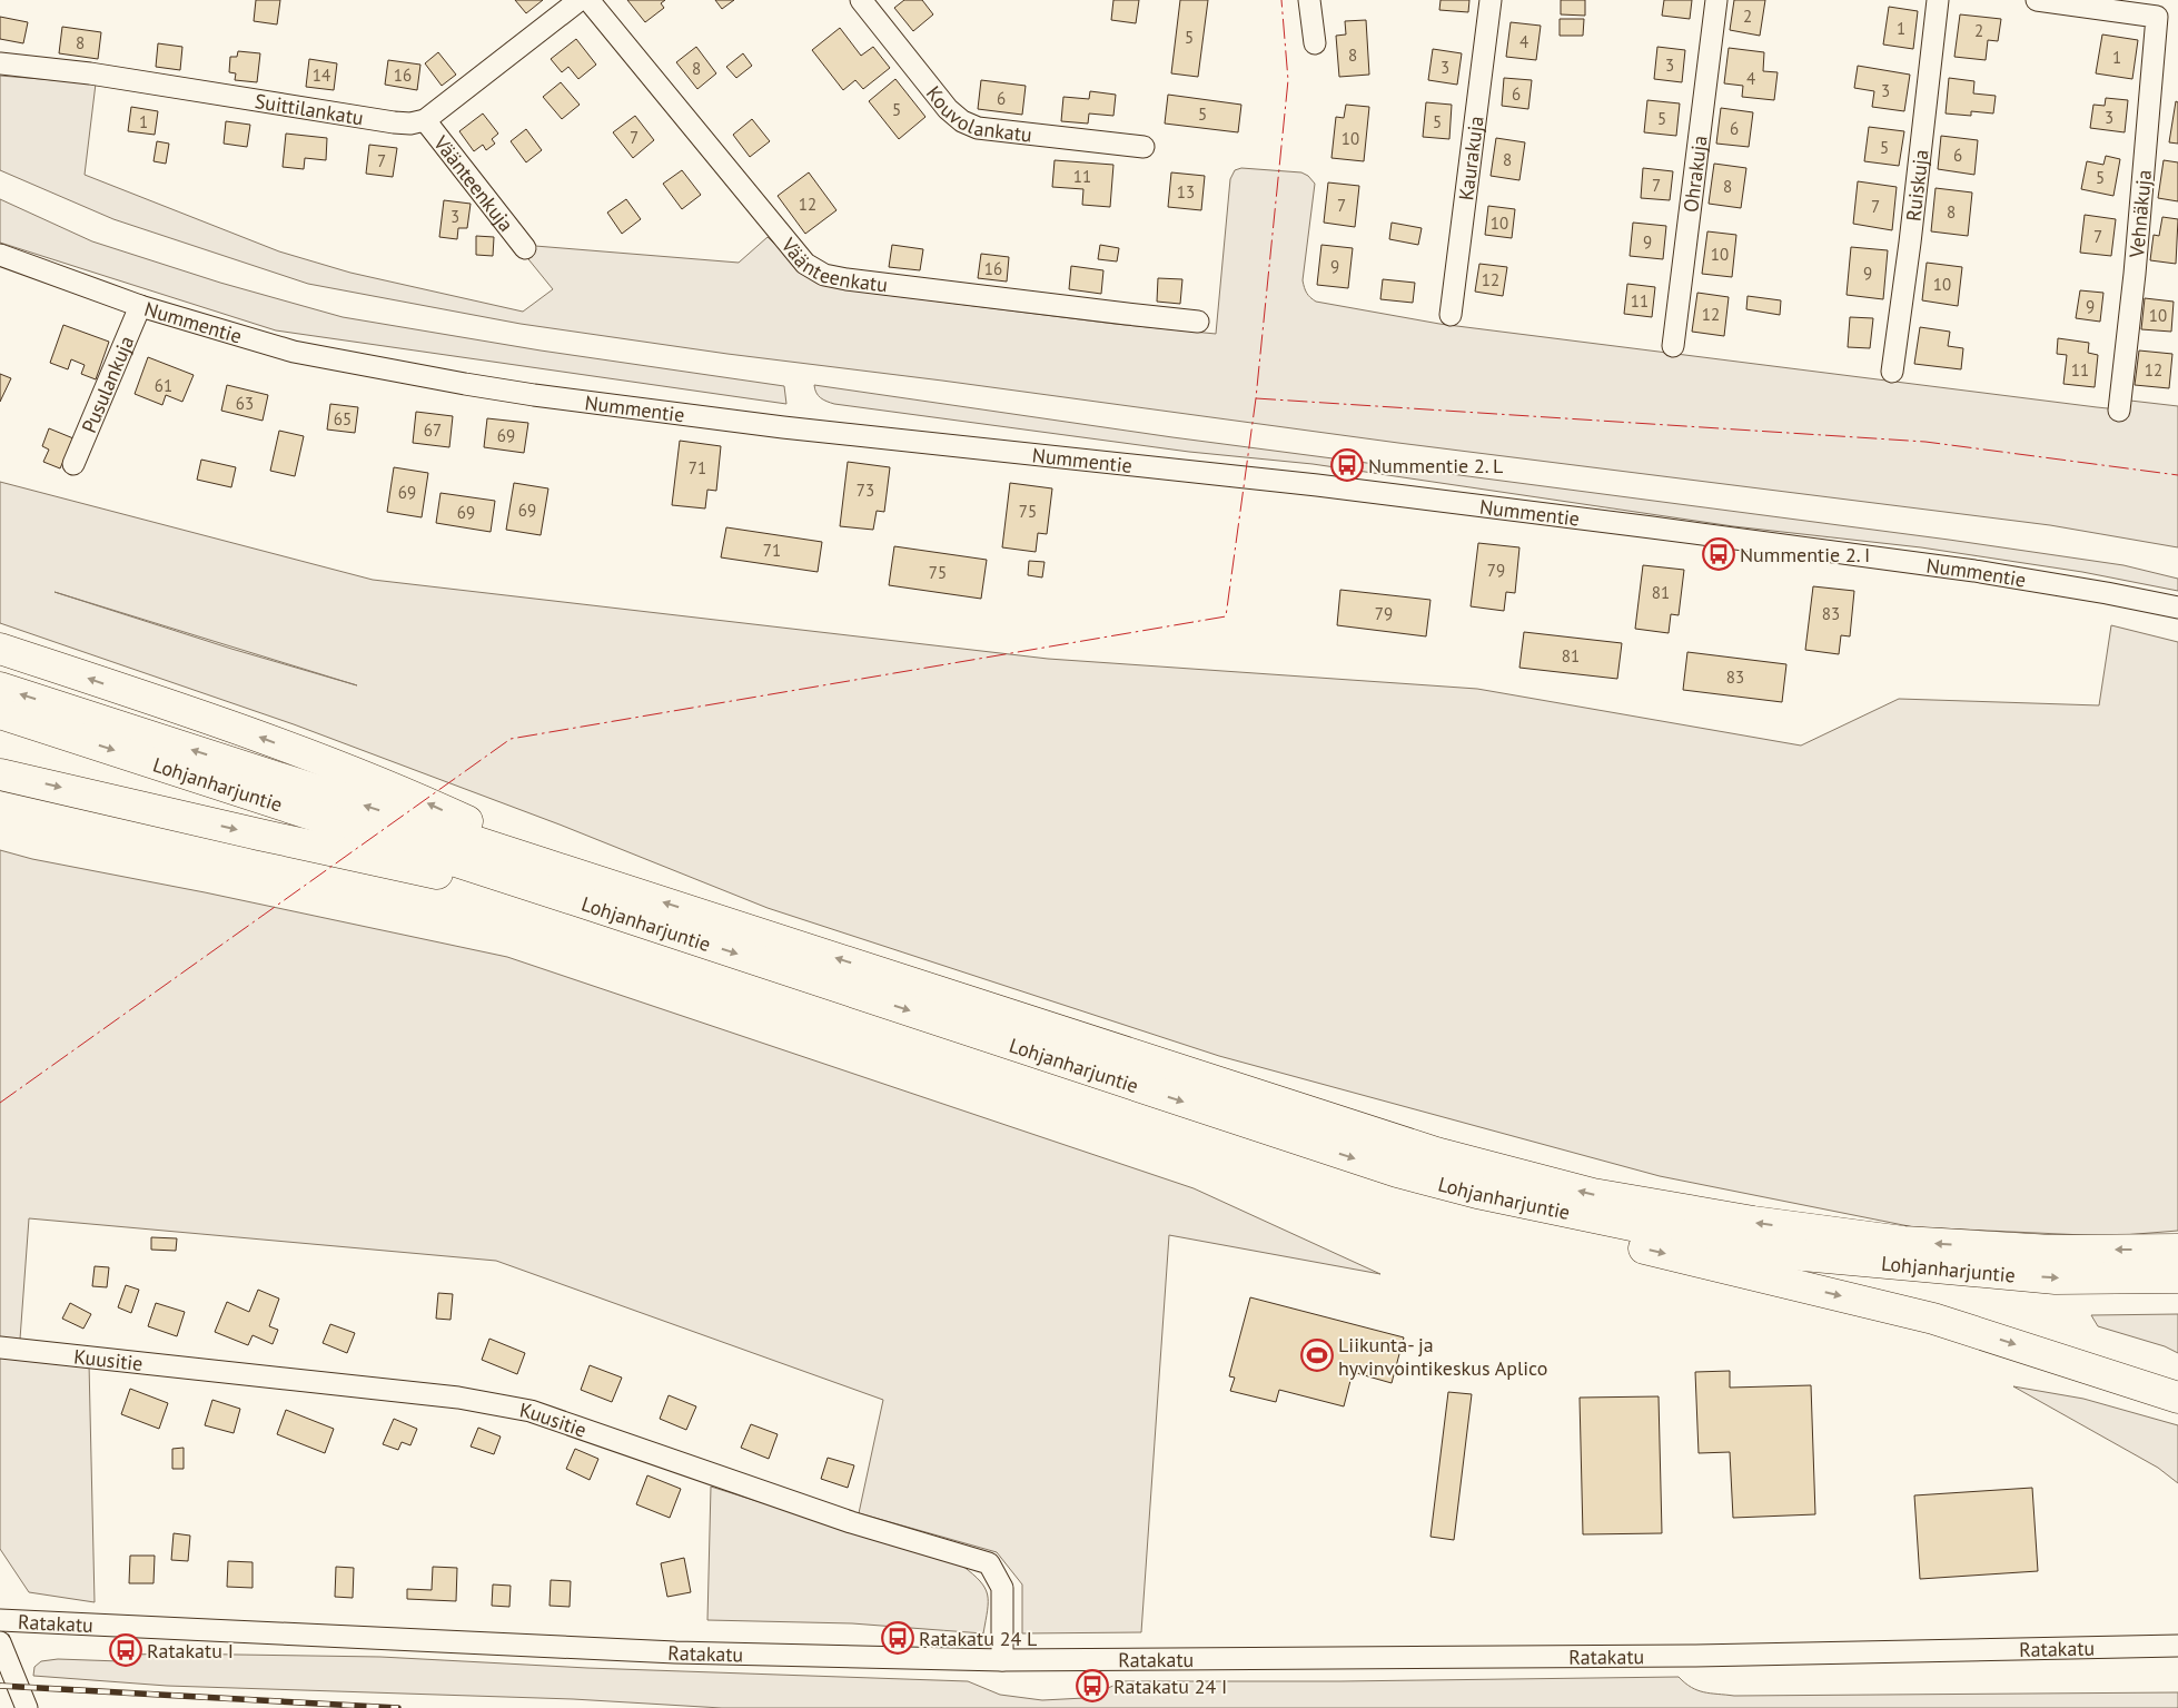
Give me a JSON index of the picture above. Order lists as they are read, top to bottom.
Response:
{
  "streets": {
    "highway": ["Lohjanharjuntie"],
    "street": [
      "Kouvolankatu",
      "Suittilankatu",
      "Kaurakuja",
      "Ohrakuja",
      "Väänteenkuja",
      "Ruiskuja",
      "Vehnäkuja",
      "Väänteenkatu",
      "Nummentie",
      "Pusulankuja",
      "Kuusitie",
      "Ratakatu"
    ]
  },
  "crossings": [
    ["Suittilankatu", "Väänteenkuja"],
    ["Nummentie", "Pusulankuja"],
    ["Kuusitie", "Ratakatu"]
  ],
  "places": {
    "bus stop": [
      "Nummentie 2. L",
      "Nummentie 2. I",
      "Ratakatu 24 L",
      "Ratakatu I",
      "Ratakatu 24 I"
    ],
    "sports": ["Liikunta- ja hyvinvointikeskus Aplico"]
  },
  "house_numbers": [
    "2",
    "1",
    "2",
    "5",
    "4",
    "8",
    "8",
    "1",
    "3",
    "3",
    "8",
    "14",
    "16",
    "4",
    "3",
    "6",
    "6",
    "5",
    "5",
    "3",
    "5",
    "1",
    "5",
    "6",
    "7",
    "10",
    "5",
    "6",
    "8",
    "7",
    "11",
    "5",
    "7",
    "8",
    "13",
    "12",
    "7",
    "7",
    "8",
    "3",
    "10",
    "7",
    "9",
    "10",
    "9",
    "16",
    "9",
    "12",
    "10",
    "11",
    "9",
    "12",
    "10",
    "11",
    "12",
    "61",
    "63",
    "65",
    "67",
    "69",
    "71",
    "73",
    "69",
    "69",
    "75",
    "69",
    "71",
    "79",
    "75",
    "81",
    "79",
    "83",
    "81",
    "83"
  ]
}
